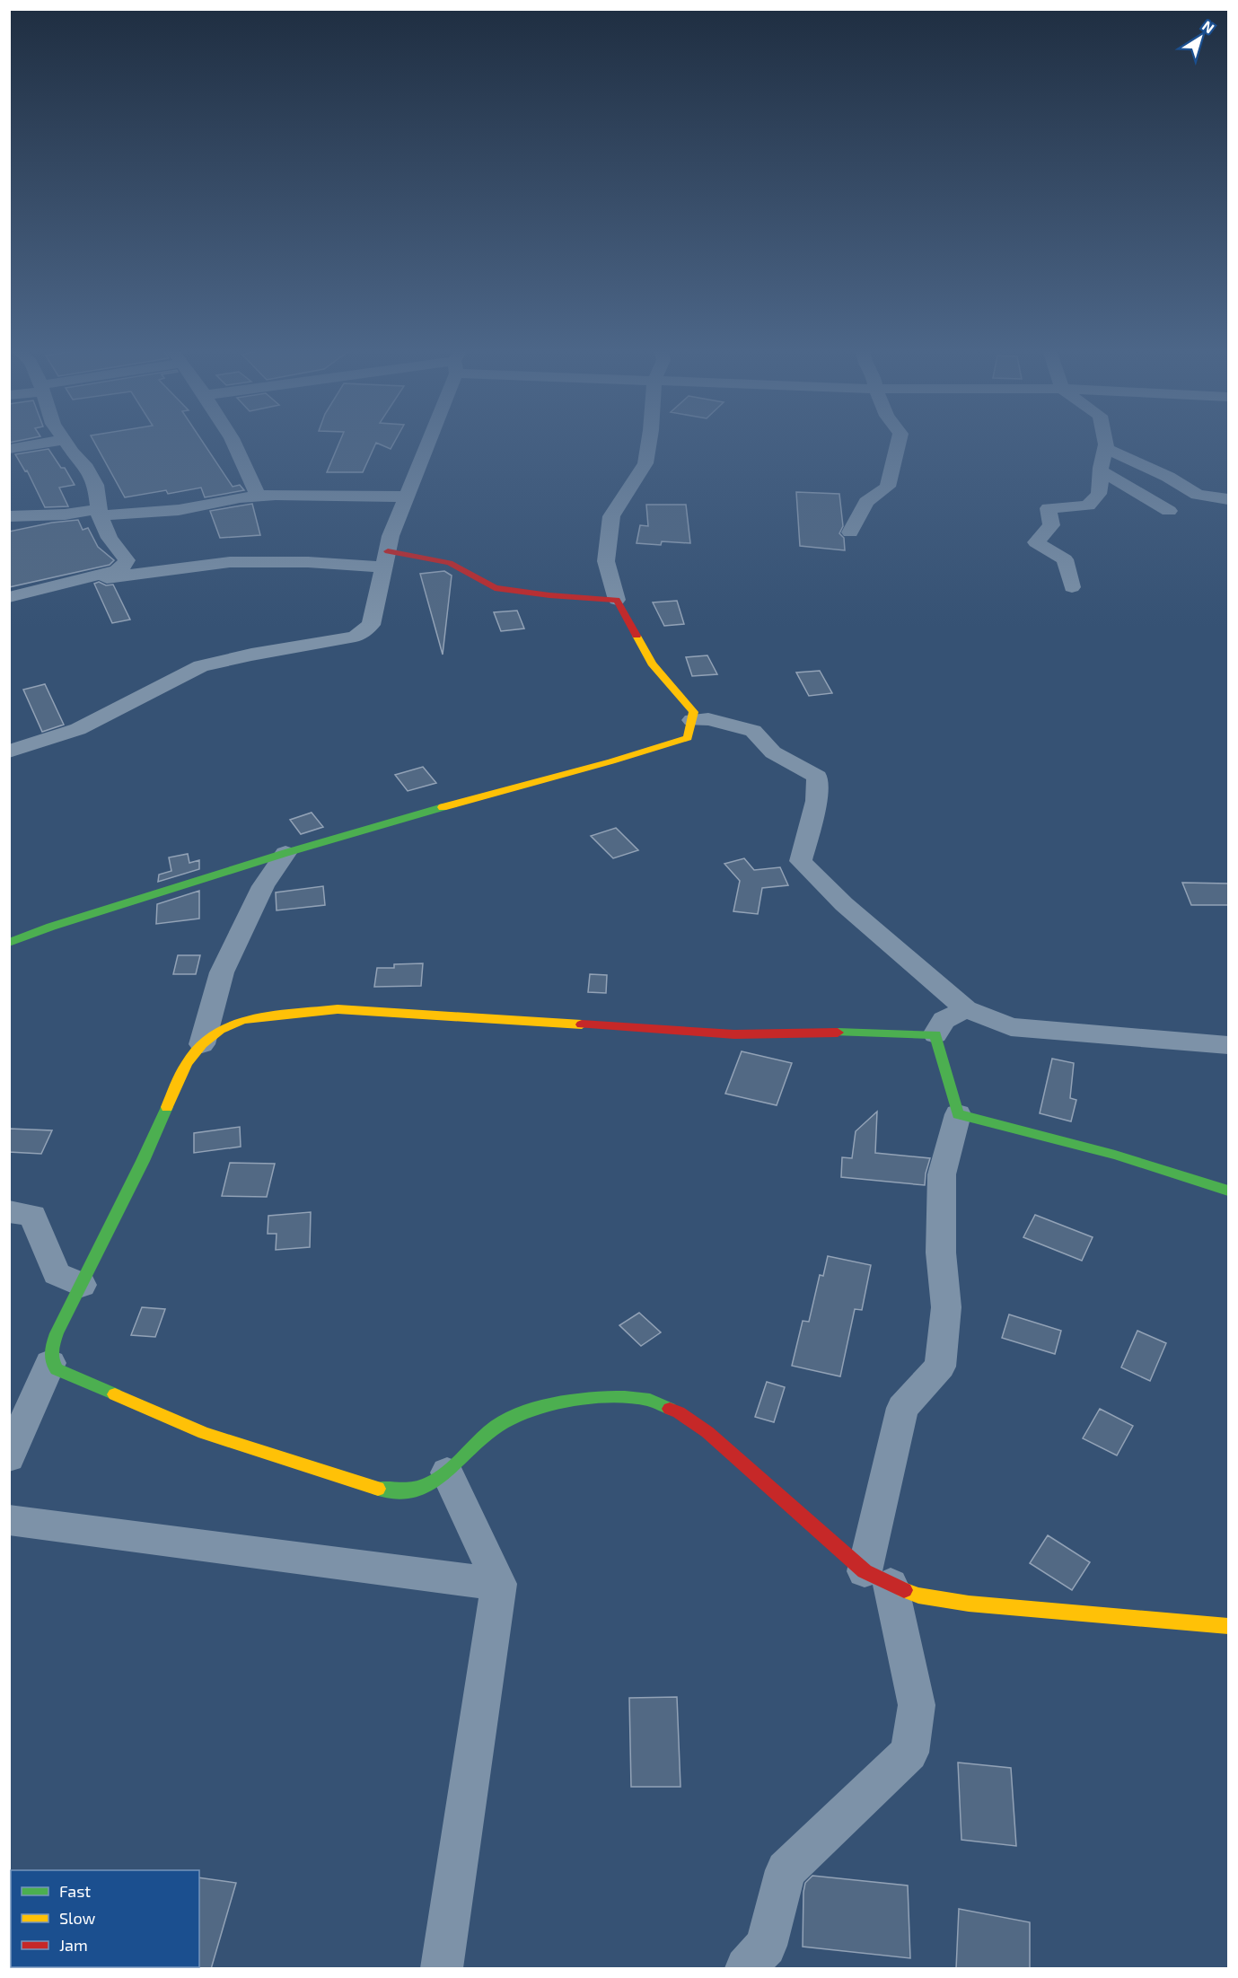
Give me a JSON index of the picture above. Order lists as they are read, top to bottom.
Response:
{
  "legend": ["Fast", "Slow", "Jam"],
  "north": "top right"
}
